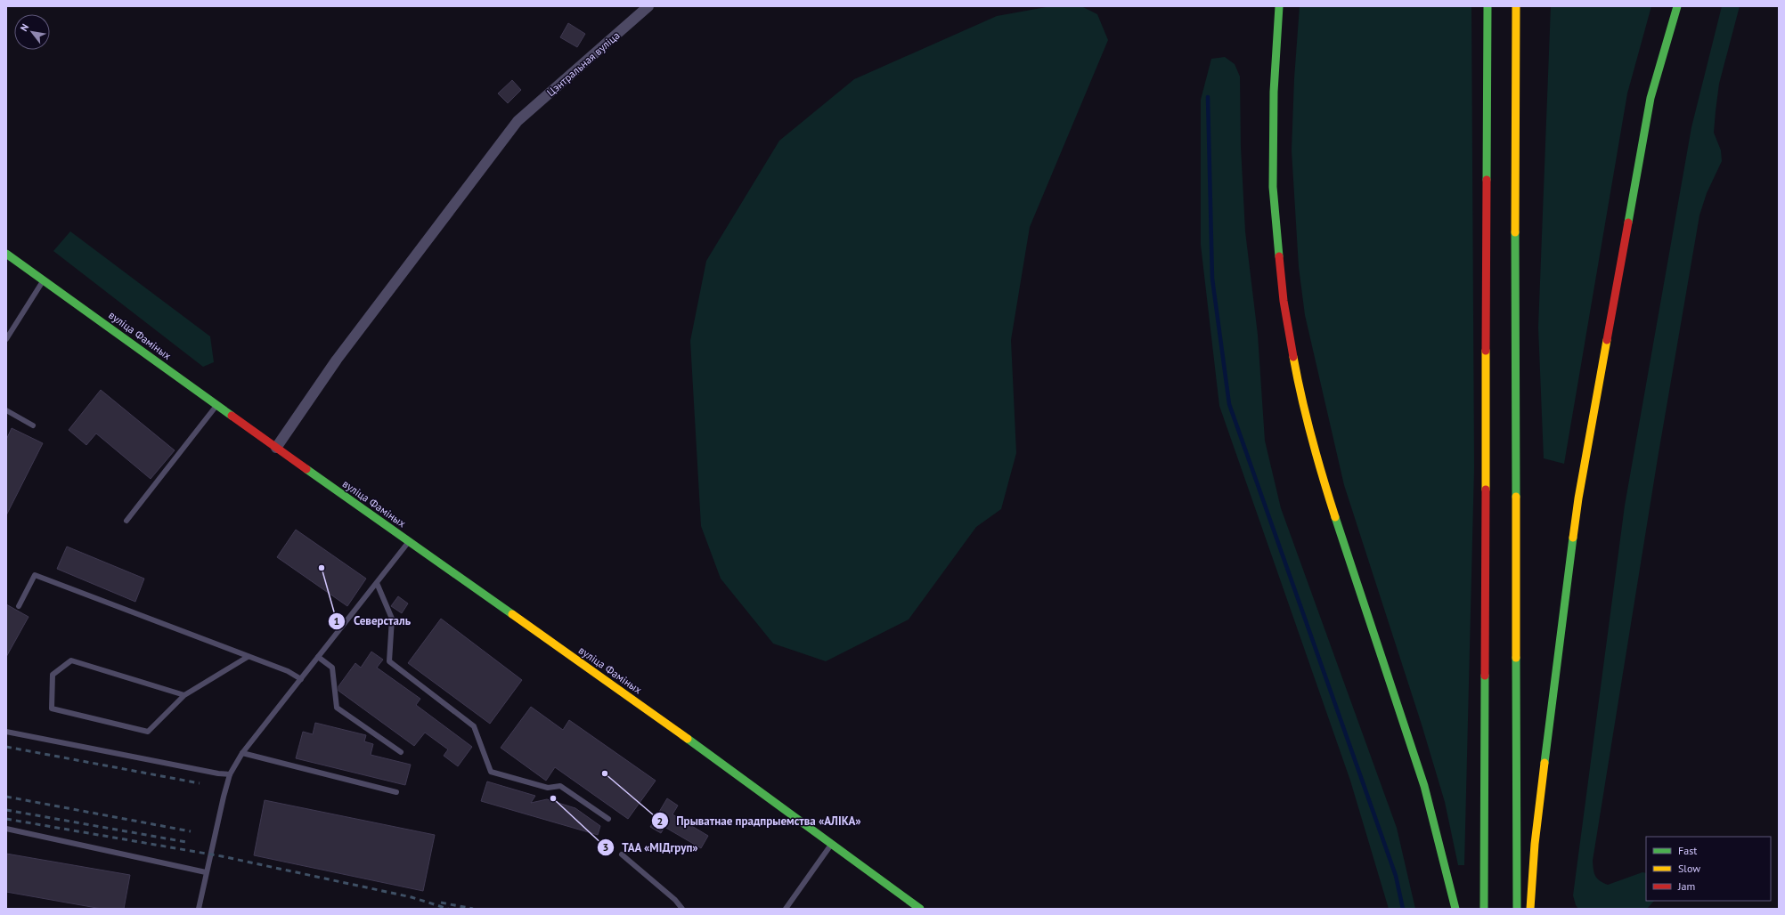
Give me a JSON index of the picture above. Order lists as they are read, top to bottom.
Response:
{
  "streets": {
    "main road": ["вуліца Фаміных"],
    "street": ["Цэнтральная вуліца"]
  },
  "crossings": [
    ["Цэнтральная вуліца", "вуліца Фаміных"]
  ],
  "places": ["Северсталь", "Прыватнае прадпрыемства «АЛІКА»", "ТАА «МІДгруп»"],
  "legend": ["Fast", "Slow", "Jam"],
  "north": "top left"
}
